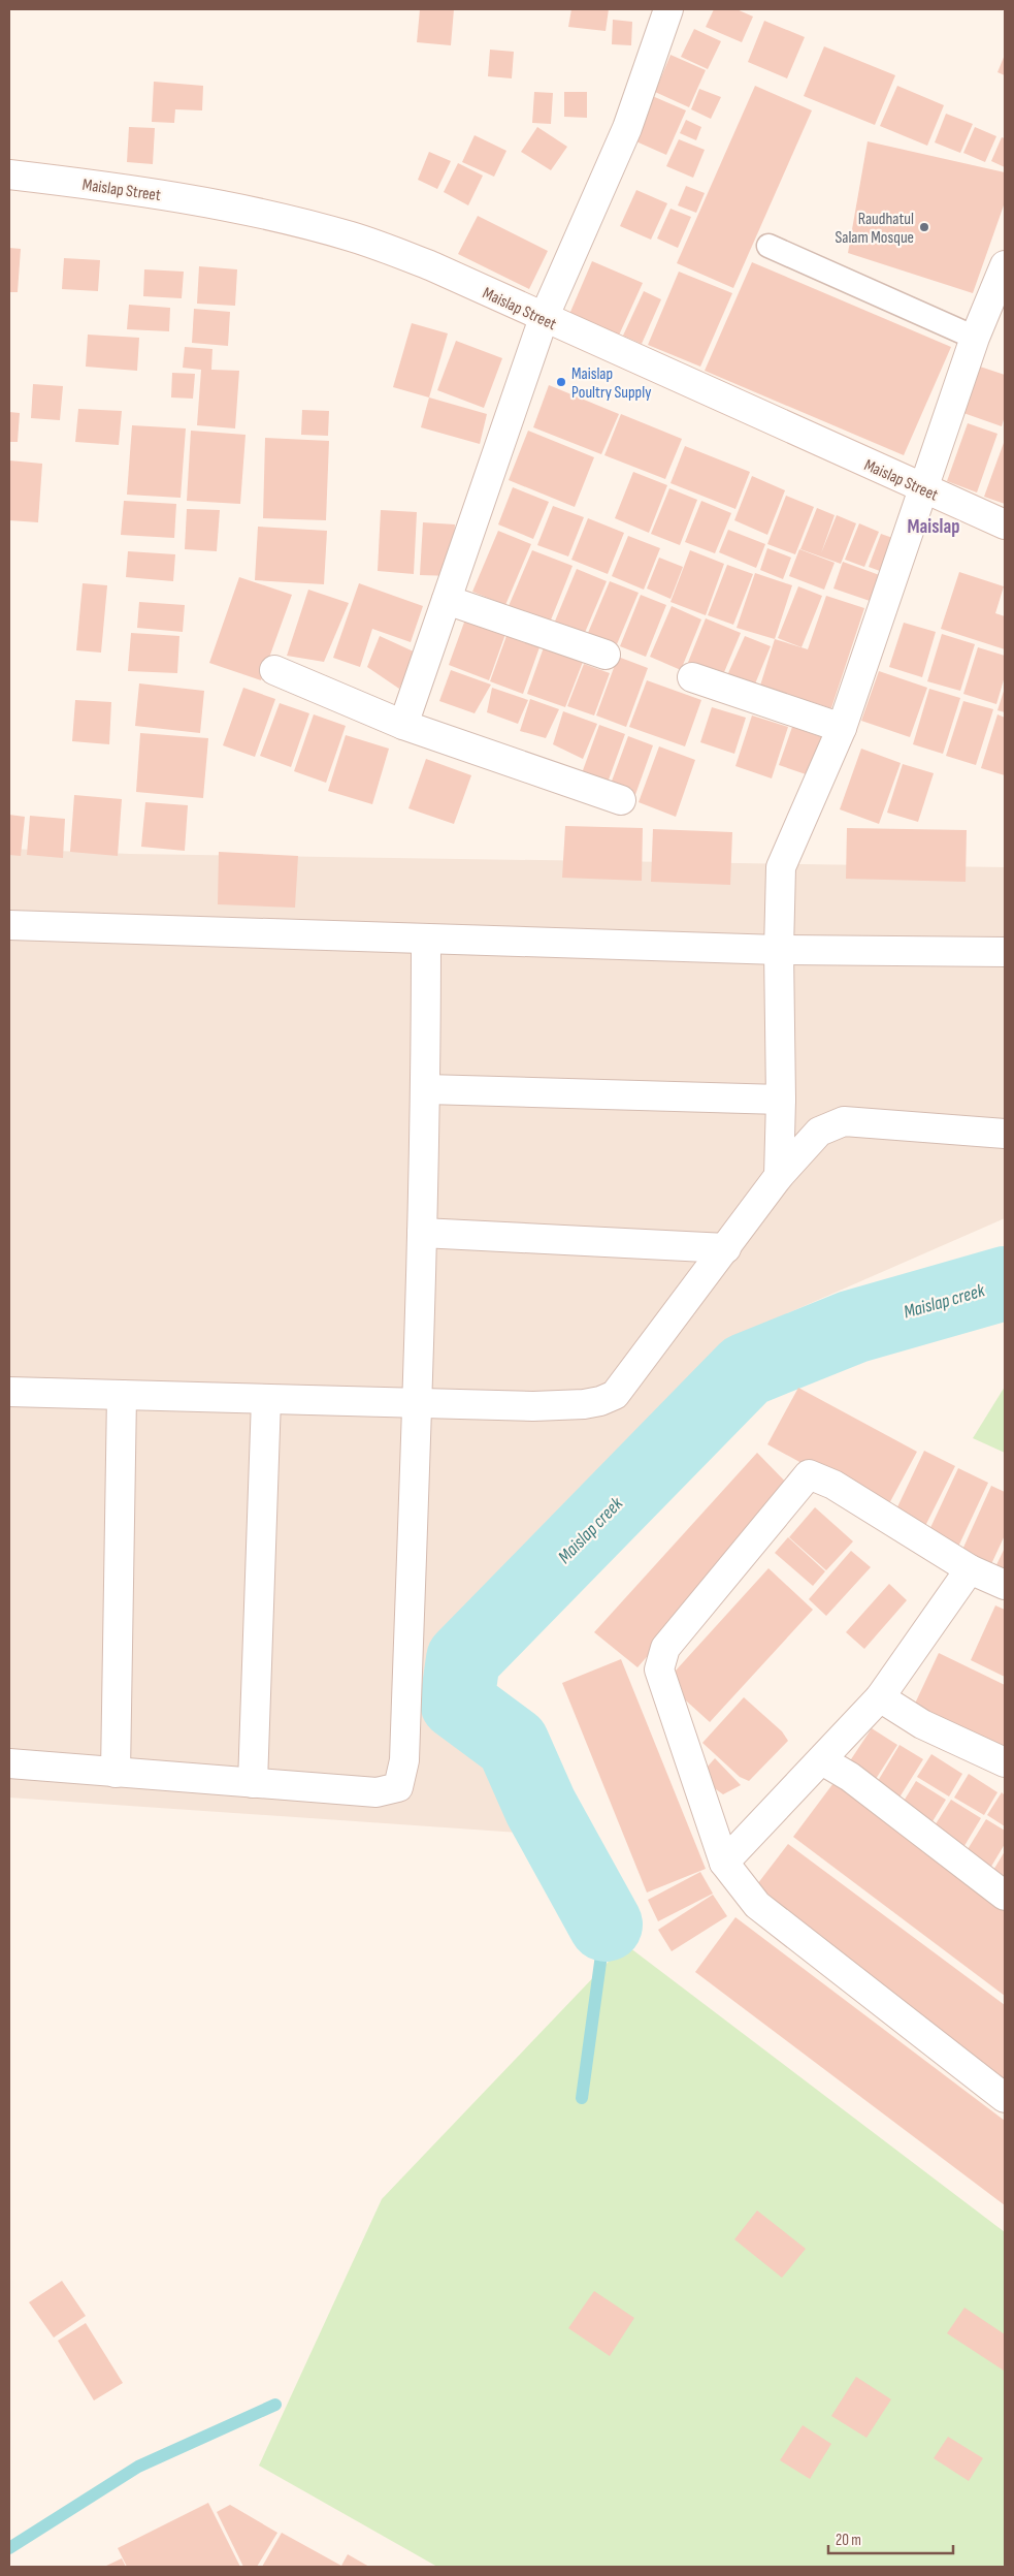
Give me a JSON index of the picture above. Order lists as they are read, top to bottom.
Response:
{
  "streets": {
    "street": ["Maislap Street"]
  },
  "districts": ["Maislap"],
  "water": ["Maislap creek"],
  "places": ["Raudhatul Salam Mosque", "Maislap Poultry Supply"],
  "scale_bar": "20 m"
}
